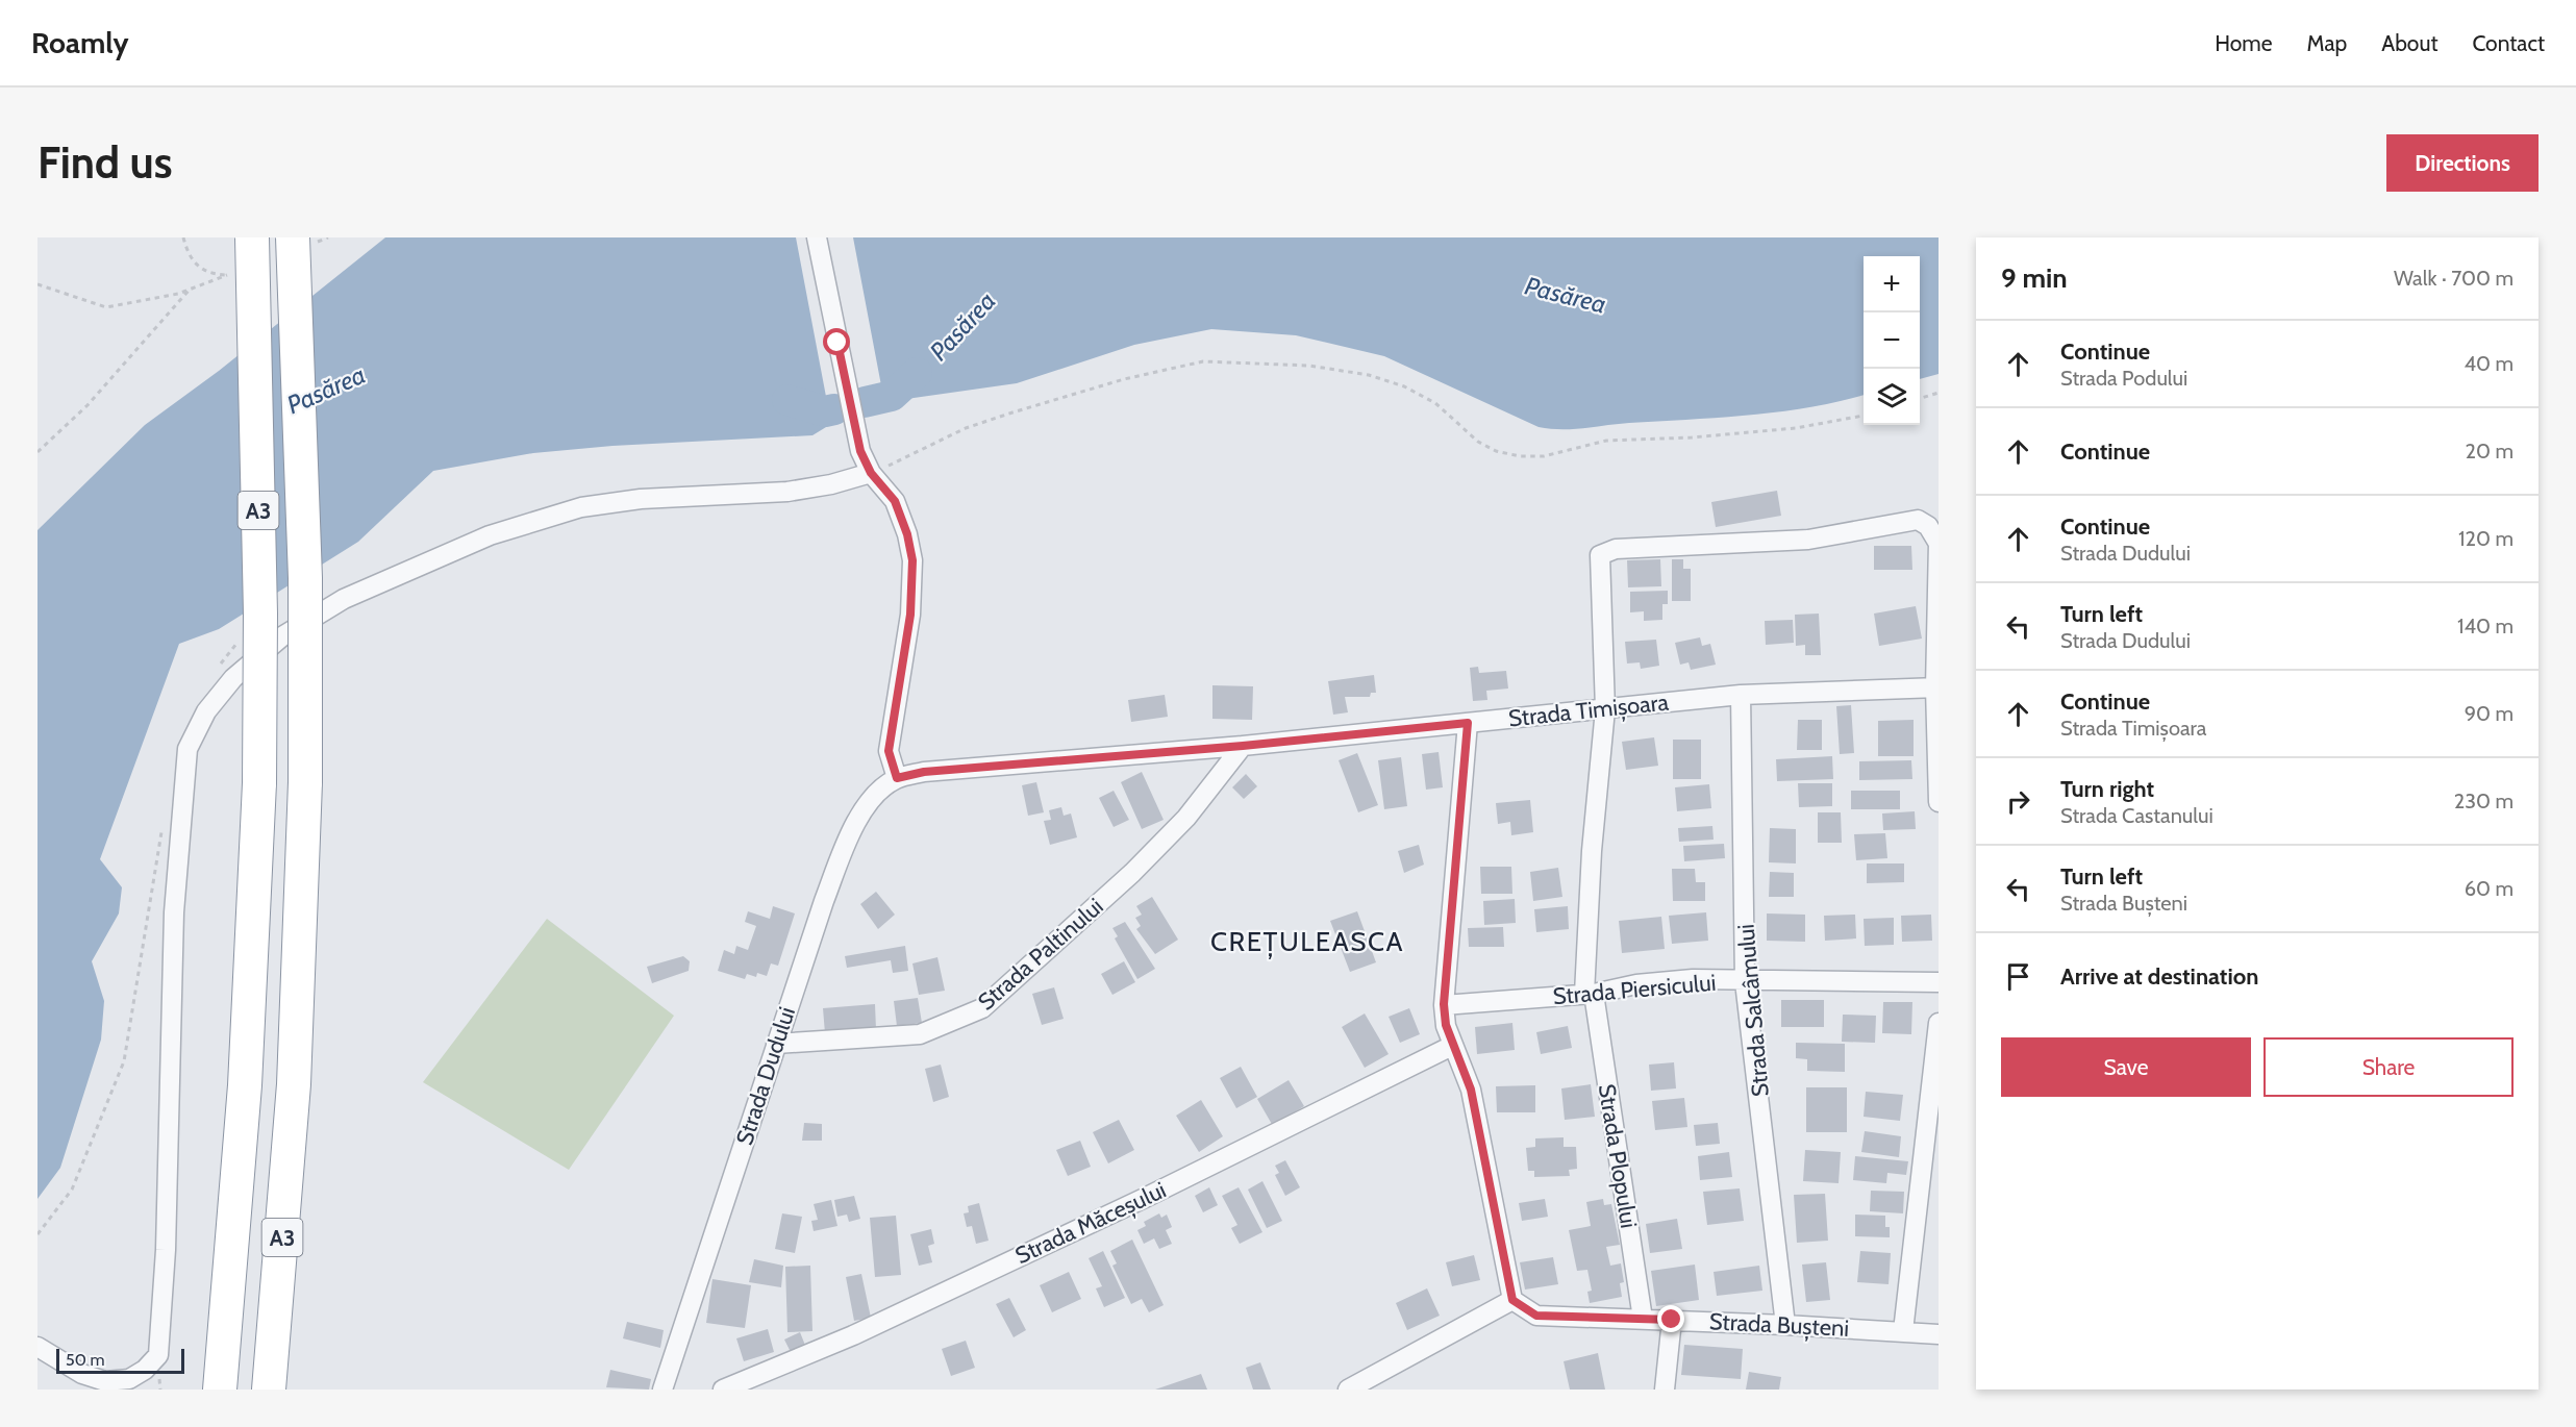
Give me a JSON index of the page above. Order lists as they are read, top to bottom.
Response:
{
  "streets": {
    "highway": ["A3"],
    "street": [
      "Strada Timișoara",
      "Strada Paltinului",
      "Strada Piersicului",
      "Strada Salcâmului",
      "Strada Dudului",
      "Strada Plopului",
      "Strada Măceșului",
      "Strada Bușteni"
    ]
  },
  "crossings": [
    ["Strada Timișoara", "Strada Paltinului"],
    ["Strada Timișoara", "Strada Salcâmului"],
    ["Strada Timișoara", "Strada Plopului"],
    ["Strada Paltinului", "Strada Dudului"],
    ["Strada Piersicului", "Strada Salcâmului"],
    ["Strada Piersicului", "Strada Plopului"],
    ["Strada Salcâmului", "Strada Bușteni"],
    ["Strada Plopului", "Strada Bușteni"]
  ],
  "districts": ["CREȚULEASCA"],
  "water": ["Pasărea"],
  "scale_bar": "50 m",
  "page": {
    "header": "Roamly",
    "nav": [
      "Home",
      "Map",
      "About",
      "Contact"
    ],
    "buttons": [
      "Directions",
      ["Save", "Share"]
    ],
    "title": "Find us",
    "heading": ["9 min", "Walk · 700 m"],
    "map_buttons": ["+", "−"],
    "list": [
      ["Continue", "Strada Podului", "40 m"],
      ["Continue", "20 m"],
      ["Continue", "Strada Dudului", "120 m"],
      ["Turn left", "Strada Dudului", "140 m"],
      ["Continue", "Strada Timișoara", "90 m"],
      ["Turn right", "Strada Castanului", "230 m"],
      ["Turn left", "Strada Bușteni", "60 m"],
      "Arrive at destination"
    ],
    "scale": "50 m"
  }
}
